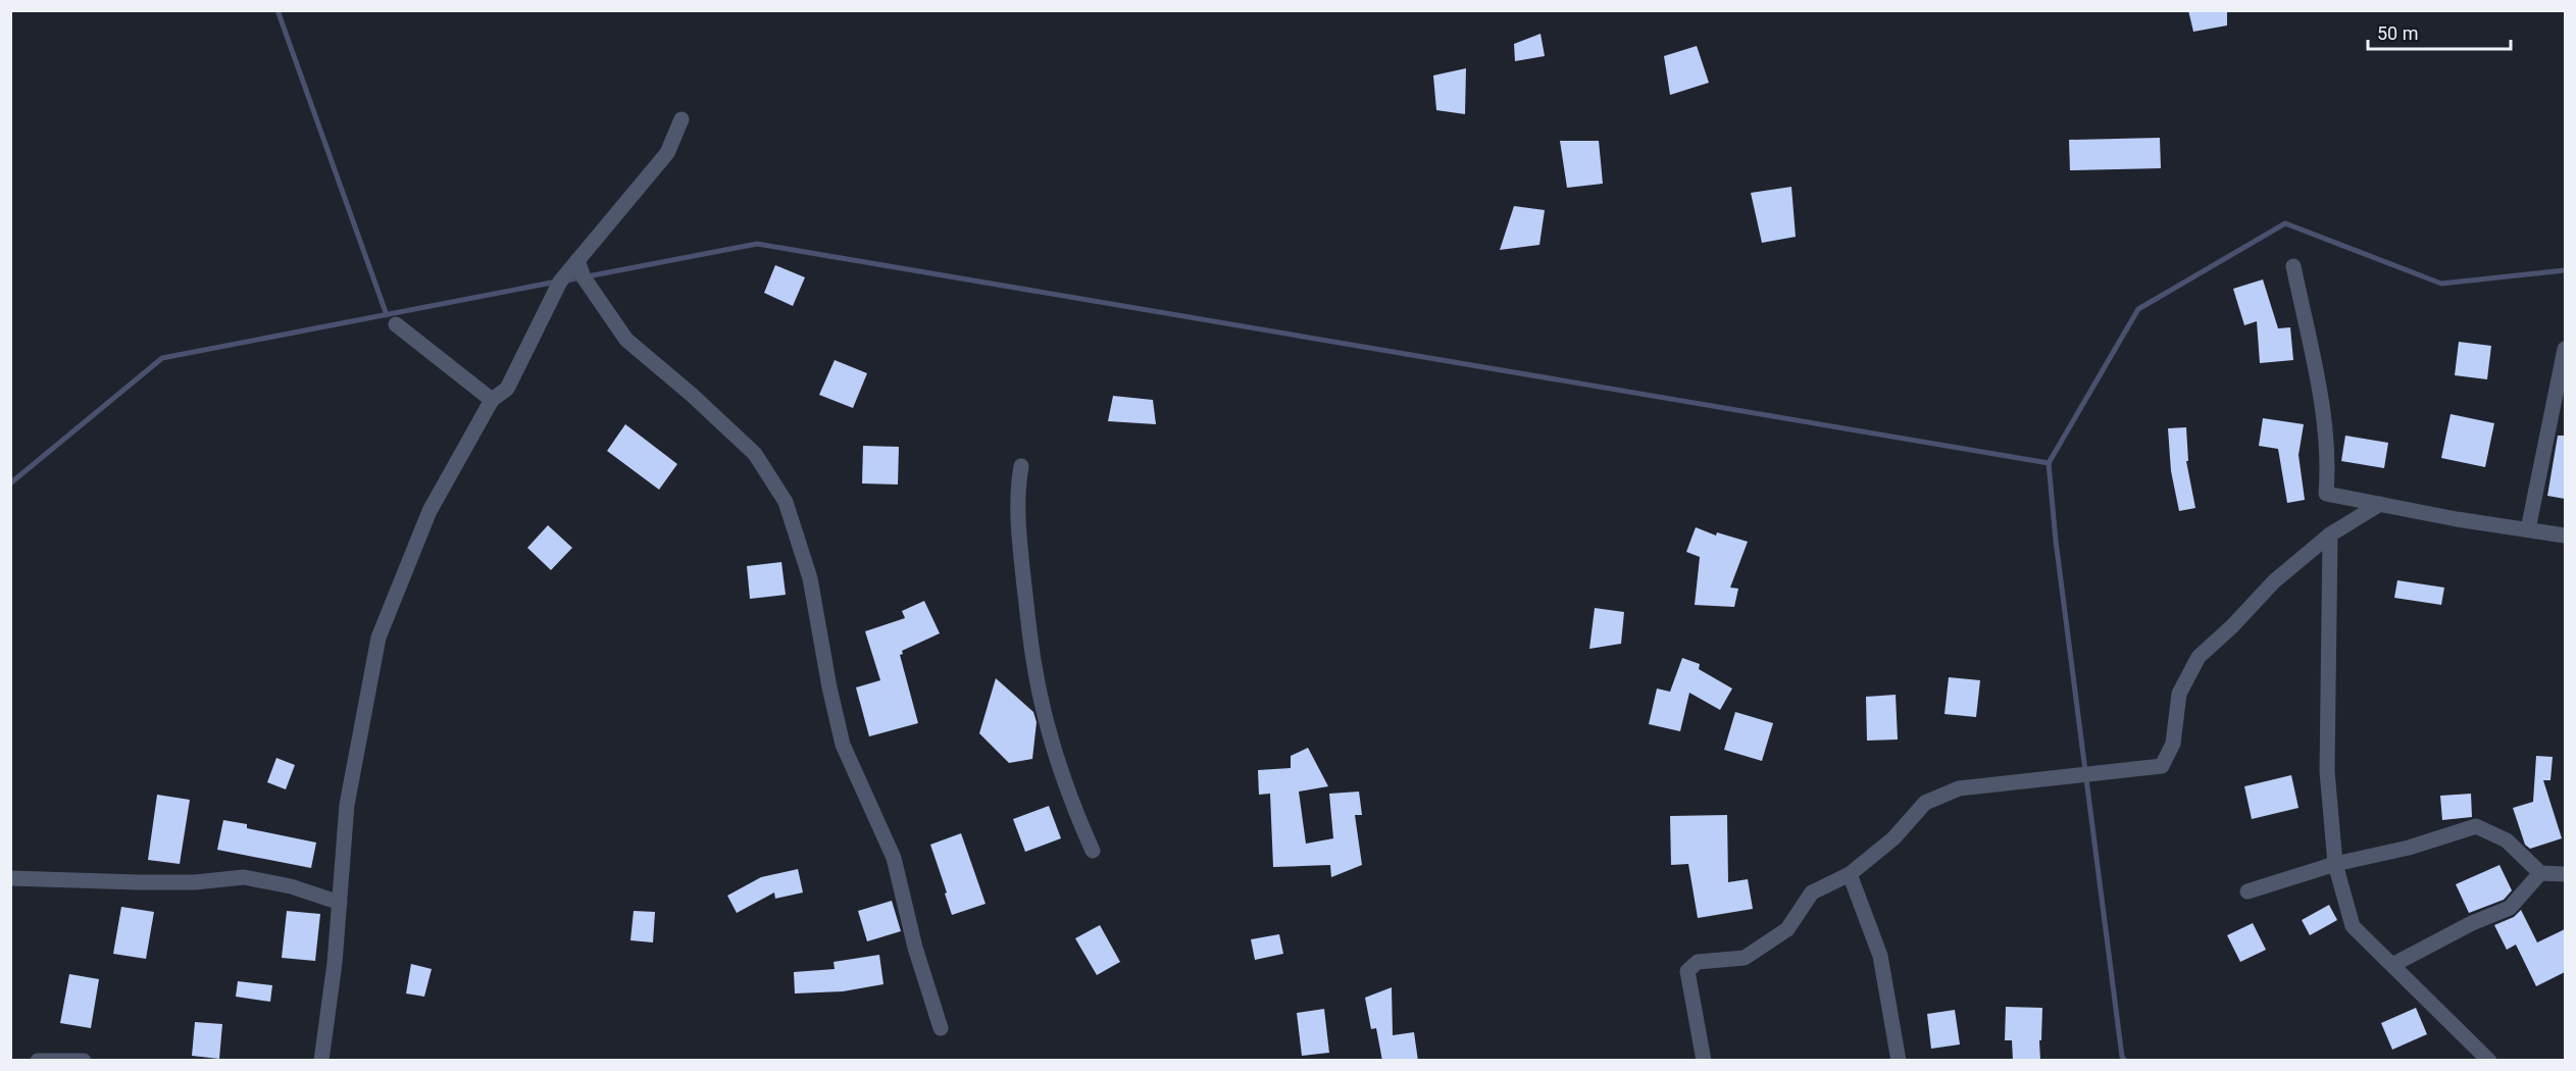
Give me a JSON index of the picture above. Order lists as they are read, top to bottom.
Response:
{
  "scale_bar": "50 m"
}
